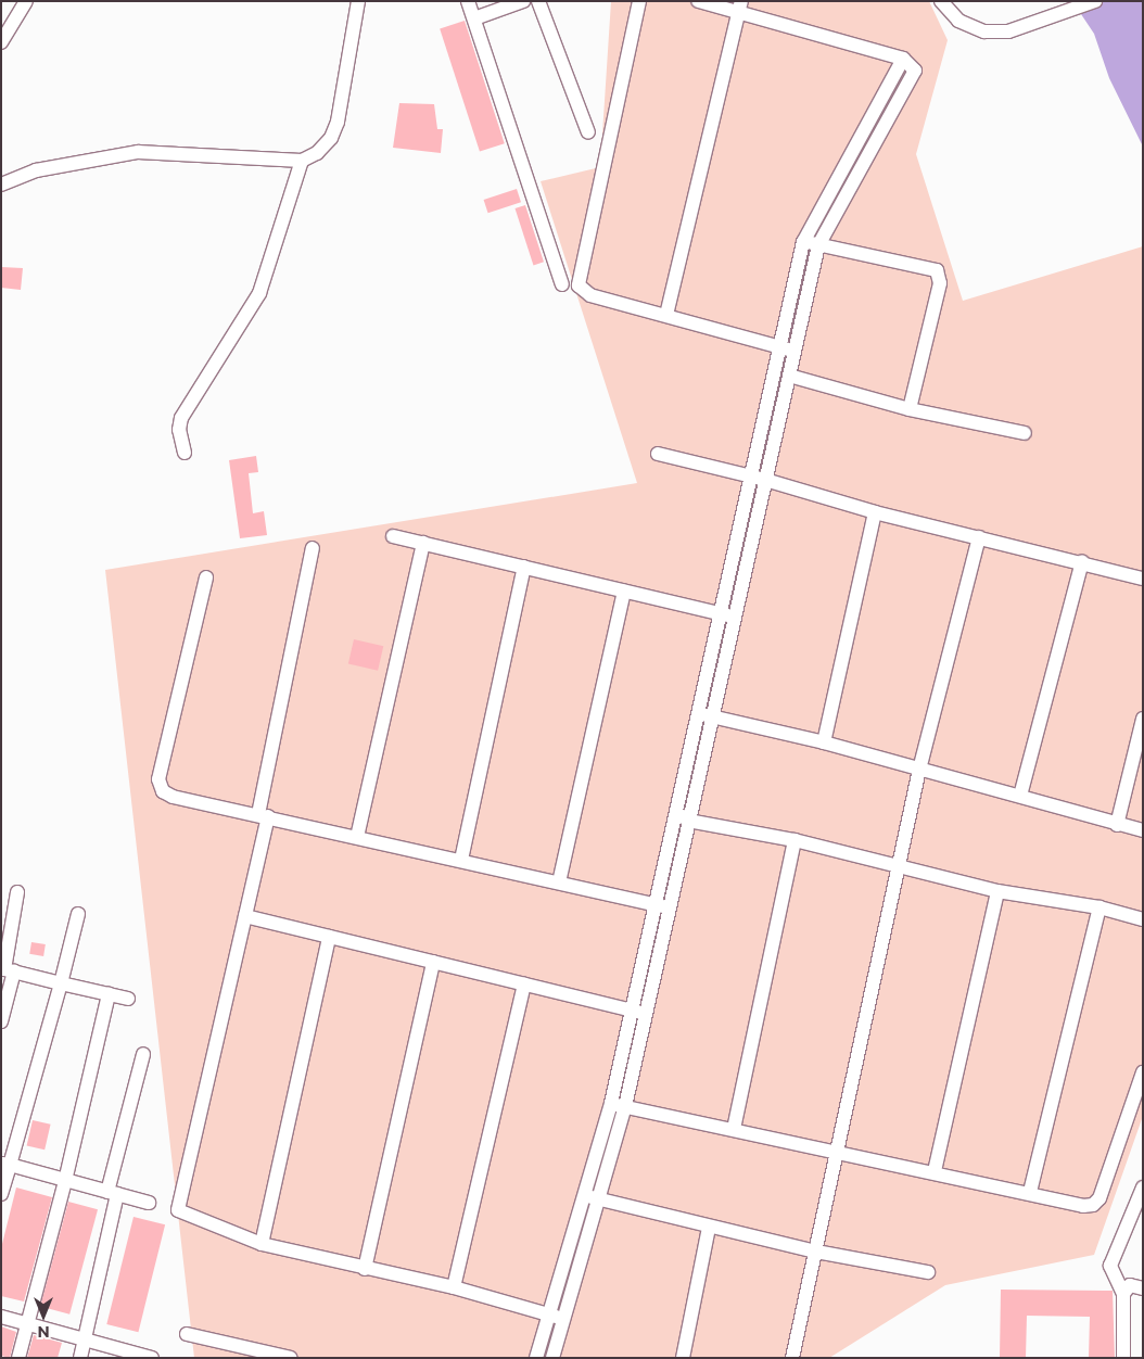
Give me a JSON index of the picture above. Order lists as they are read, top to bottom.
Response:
{
  "north": "bottom"
}
